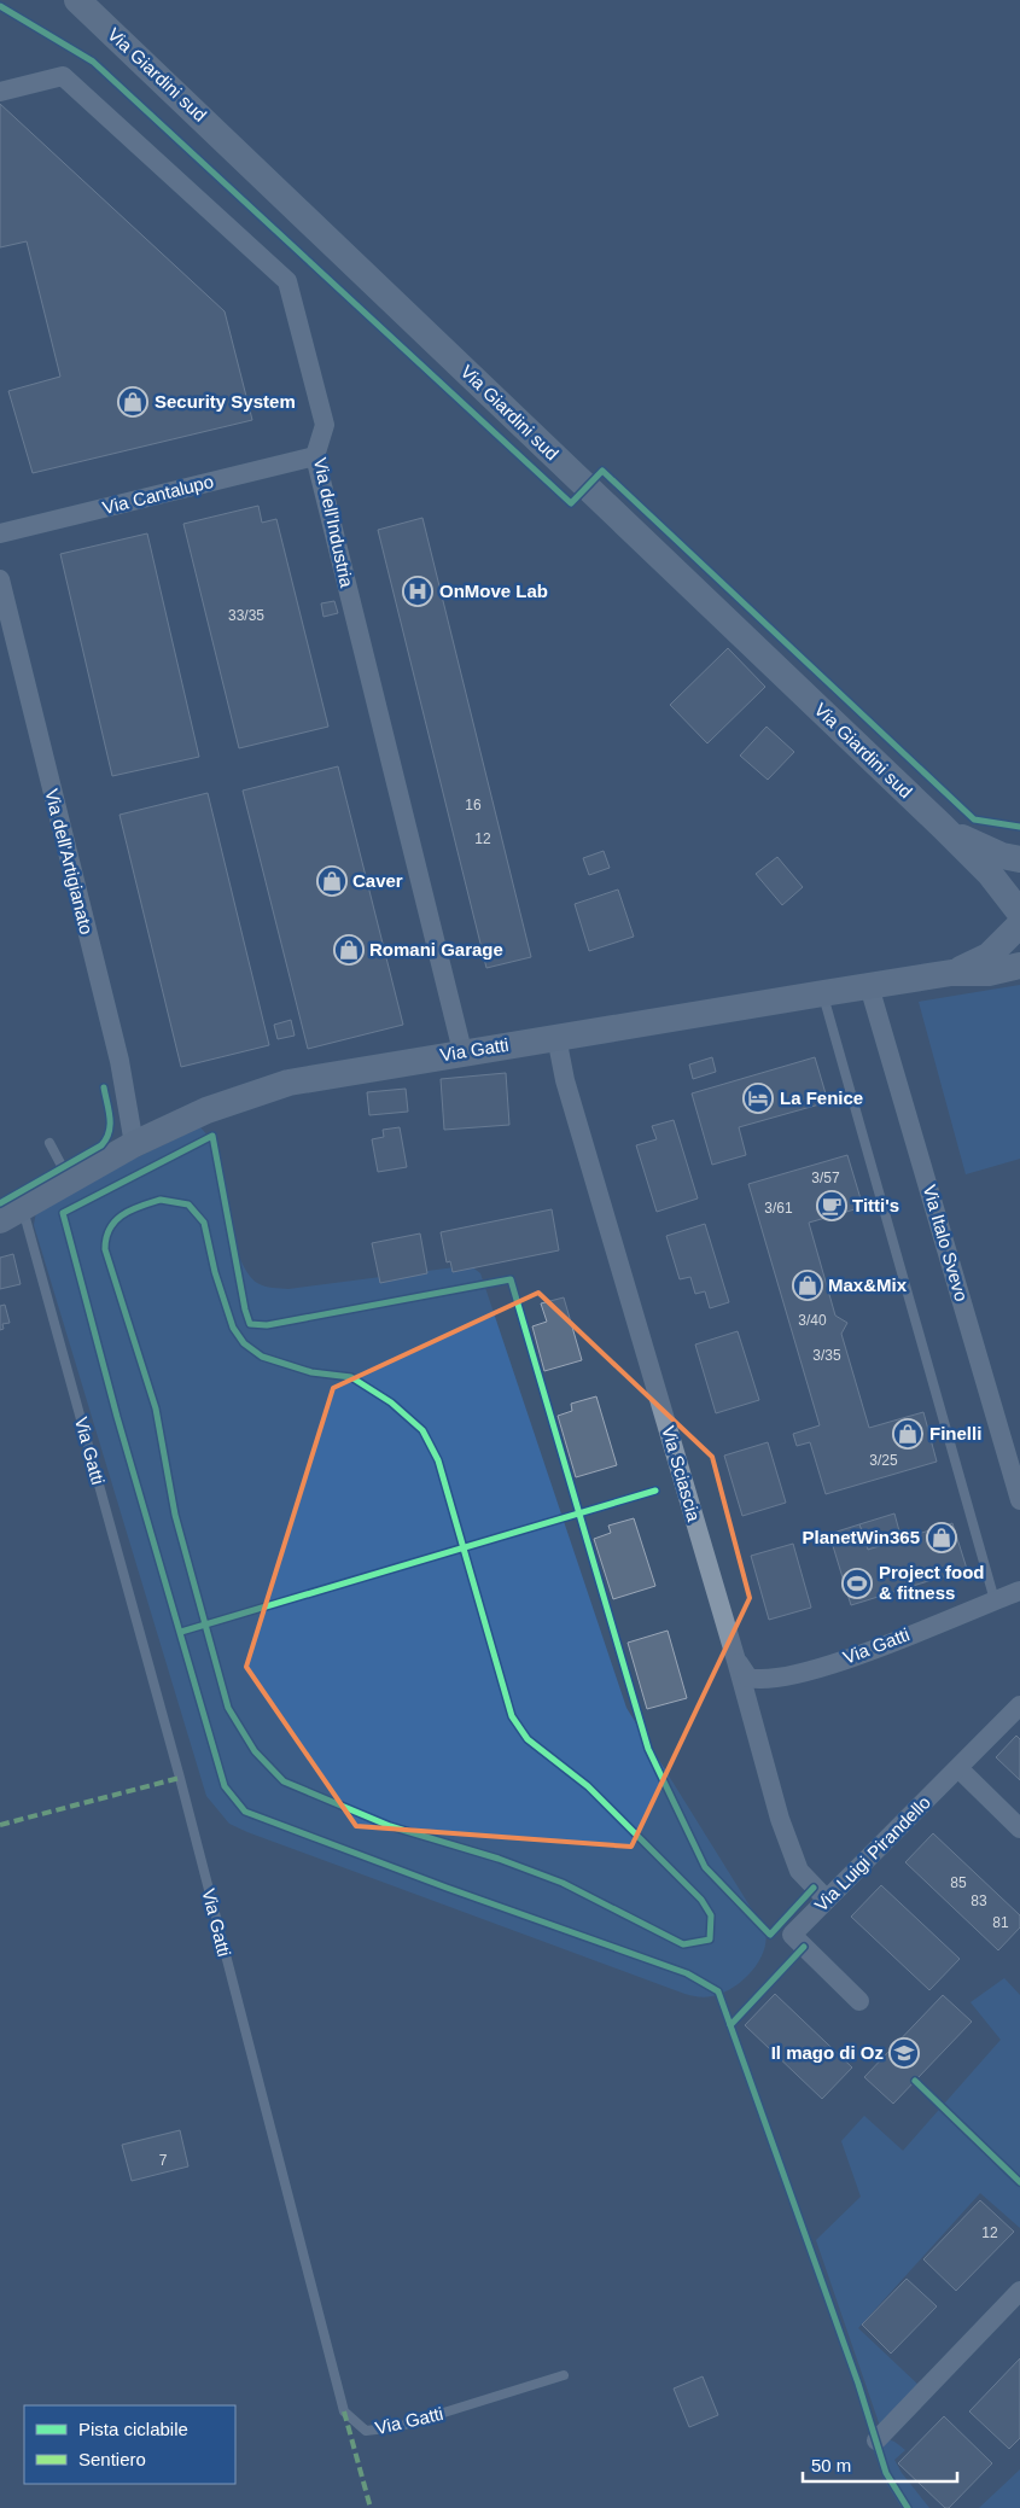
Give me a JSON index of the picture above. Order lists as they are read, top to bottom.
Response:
{
  "streets": {
    "main road": ["Via Giardini sud", "Via Gatti"],
    "street": [
      "Via Cantalupo",
      "Via dell'Industria",
      "Via dell'Artigianato",
      "Via Italo Svevo",
      "Via Sciascia",
      "Via Luigi Pirandello"
    ]
  },
  "crossings": [
    ["Via Cantalupo", "Via dell'Industria"],
    ["Via dell'Industria", "Via Gatti"],
    ["Via dell'Artigianato", "Via Gatti"],
    ["Via Gatti", "Via Italo Svevo"],
    ["Via Gatti", "Via Sciascia"],
    ["Via Sciascia", "Via Luigi Pirandello"]
  ],
  "places": {
    "shop": [
      "Security System",
      "Caver",
      "Romani Garage",
      "Max&Mix",
      "Finelli",
      "PlanetWin365"
    ],
    "hospital": ["OnMove Lab"],
    "hotel": ["La Fenice"],
    "cafe": ["Titti's"],
    "sports": ["Project food & fitness"],
    "school or university": ["Il mago di Oz"]
  },
  "house_numbers": [
    "33/35",
    "16",
    "12",
    "3/57",
    "3/61",
    "3/40",
    "3/35",
    "3/25",
    "85",
    "83",
    "81",
    "7",
    "12"
  ],
  "legend": ["Pista ciclabile", "Sentiero"],
  "scale_bar": "50 m"
}
